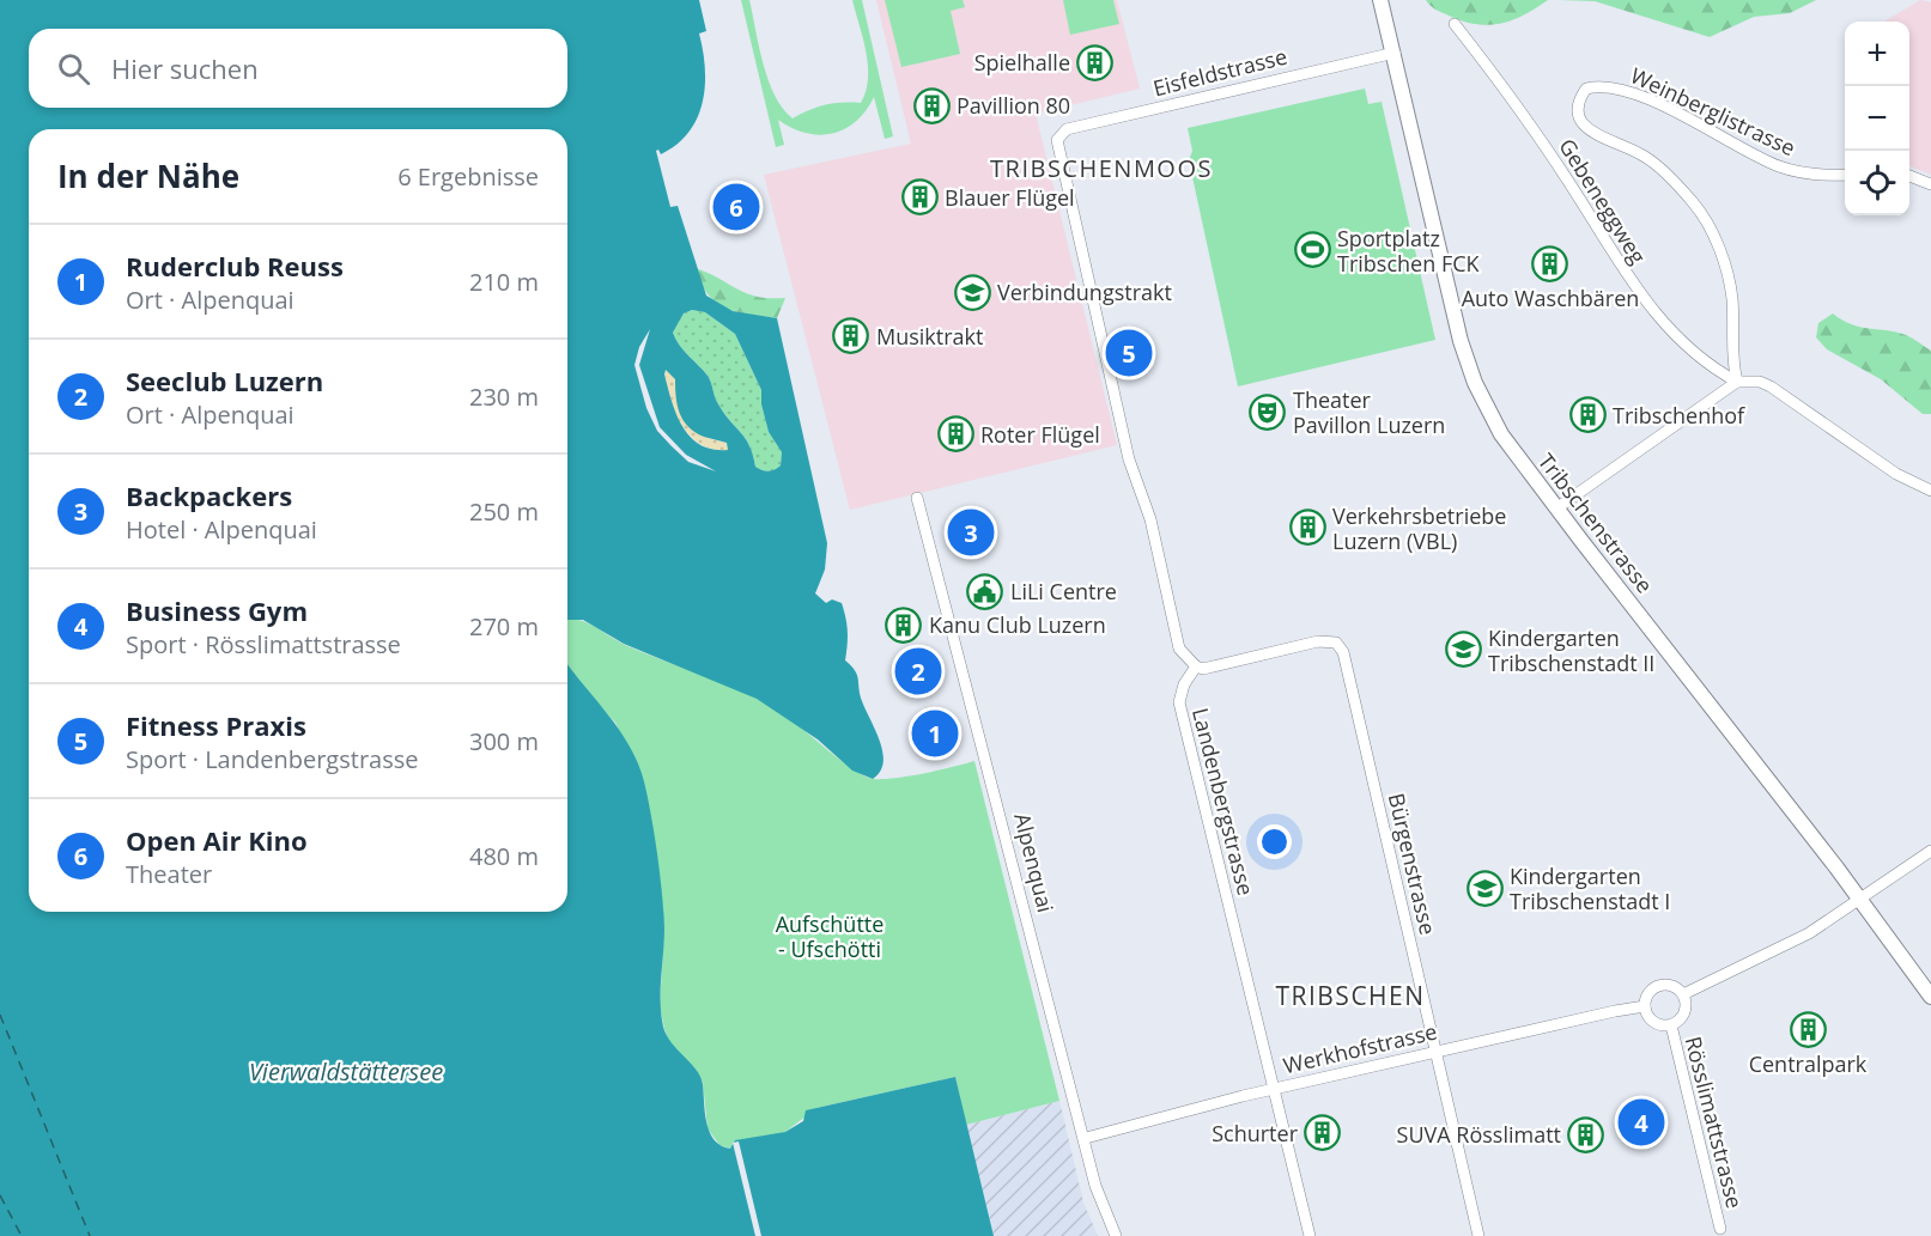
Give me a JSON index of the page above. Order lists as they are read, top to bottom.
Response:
{
  "streets": {
    "street": [
      "Eisfeldstrasse",
      "Weinberglistrasse",
      "Gebeneggweg",
      "Tribschenstrasse",
      "Landenbergstrasse",
      "Alpenquai",
      "Bürgenstrasse",
      "Werkhofstrasse",
      "Rösslimattstrasse"
    ]
  },
  "crossings": [
    ["Eisfeldstrasse", "Tribschenstrasse"],
    ["Eisfeldstrasse", "Landenbergstrasse"],
    ["Eisfeldstrasse", "Bürgenstrasse"],
    ["Weinberglistrasse", "Gebeneggweg"],
    ["Landenbergstrasse", "Bürgenstrasse"],
    ["Landenbergstrasse", "Werkhofstrasse"],
    ["Alpenquai", "Werkhofstrasse"],
    ["Bürgenstrasse", "Werkhofstrasse"],
    ["Werkhofstrasse", "Rösslimattstrasse"]
  ],
  "districts": ["TRIBSCHENMOOS", "TRIBSCHEN"],
  "water": ["Vierwaldstättersee"],
  "parks": ["Aufschütte - Ufschötti"],
  "places": {
    "building": [
      "Spielhalle",
      "Pavillion 80",
      "Blauer Flügel",
      "Auto Waschbären",
      "Musiktrakt",
      "Tribschenhof",
      "Roter Flügel",
      "Verkehrsbetriebe Luzern (VBL)",
      "Kanu Club Luzern",
      "Centralpark",
      "Schurter",
      "SUVA Rösslimatt"
    ],
    "sports": ["Sportplatz Tribschen FCK"],
    "school or university": ["Verbindungstrakt", "Kindergarten Tribschenstadt II", "Kindergarten Tribschenstadt I"],
    "theatre": ["Theater Pavillon Luzern"],
    "public building": ["LiLi Centre"]
  },
  "page": {
    "map_buttons": ["+", "−"],
    "search": "Hier suchen",
    "heading": ["In der Nähe", "6 Ergebnisse"],
    "pins": [
      "6",
      "5",
      "3",
      "2",
      "1",
      "4"
    ],
    "list": [
      {
        "mark": "1",
        "name": "Ruderclub Reuss",
        "note": "Ort · Alpenquai",
        "value": "210 m"
      },
      {
        "mark": "2",
        "name": "Seeclub Luzern",
        "note": "Ort · Alpenquai",
        "value": "230 m"
      },
      {
        "mark": "3",
        "name": "Backpackers",
        "note": "Hotel · Alpenquai",
        "value": "250 m"
      },
      {
        "mark": "4",
        "name": "Business Gym",
        "note": "Sport · Rösslimattstrasse",
        "value": "270 m"
      },
      {
        "mark": "5",
        "name": "Fitness Praxis",
        "note": "Sport · Landenbergstrasse",
        "value": "300 m"
      },
      {
        "mark": "6",
        "name": "Open Air Kino",
        "note": "Theater",
        "value": "480 m"
      }
    ]
  }
}
